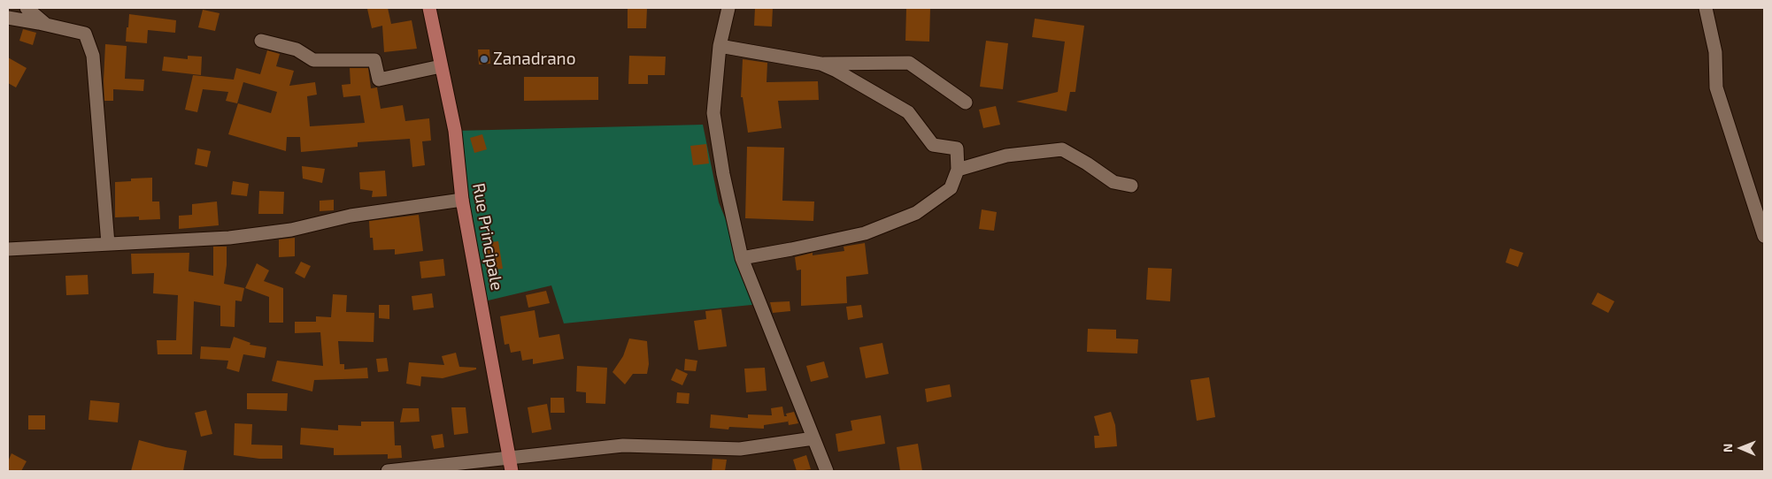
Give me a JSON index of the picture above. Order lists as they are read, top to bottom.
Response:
{
  "streets": {
    "main road": ["Rue Principale"]
  },
  "places": ["Zanadrano"],
  "north": "left"
}
